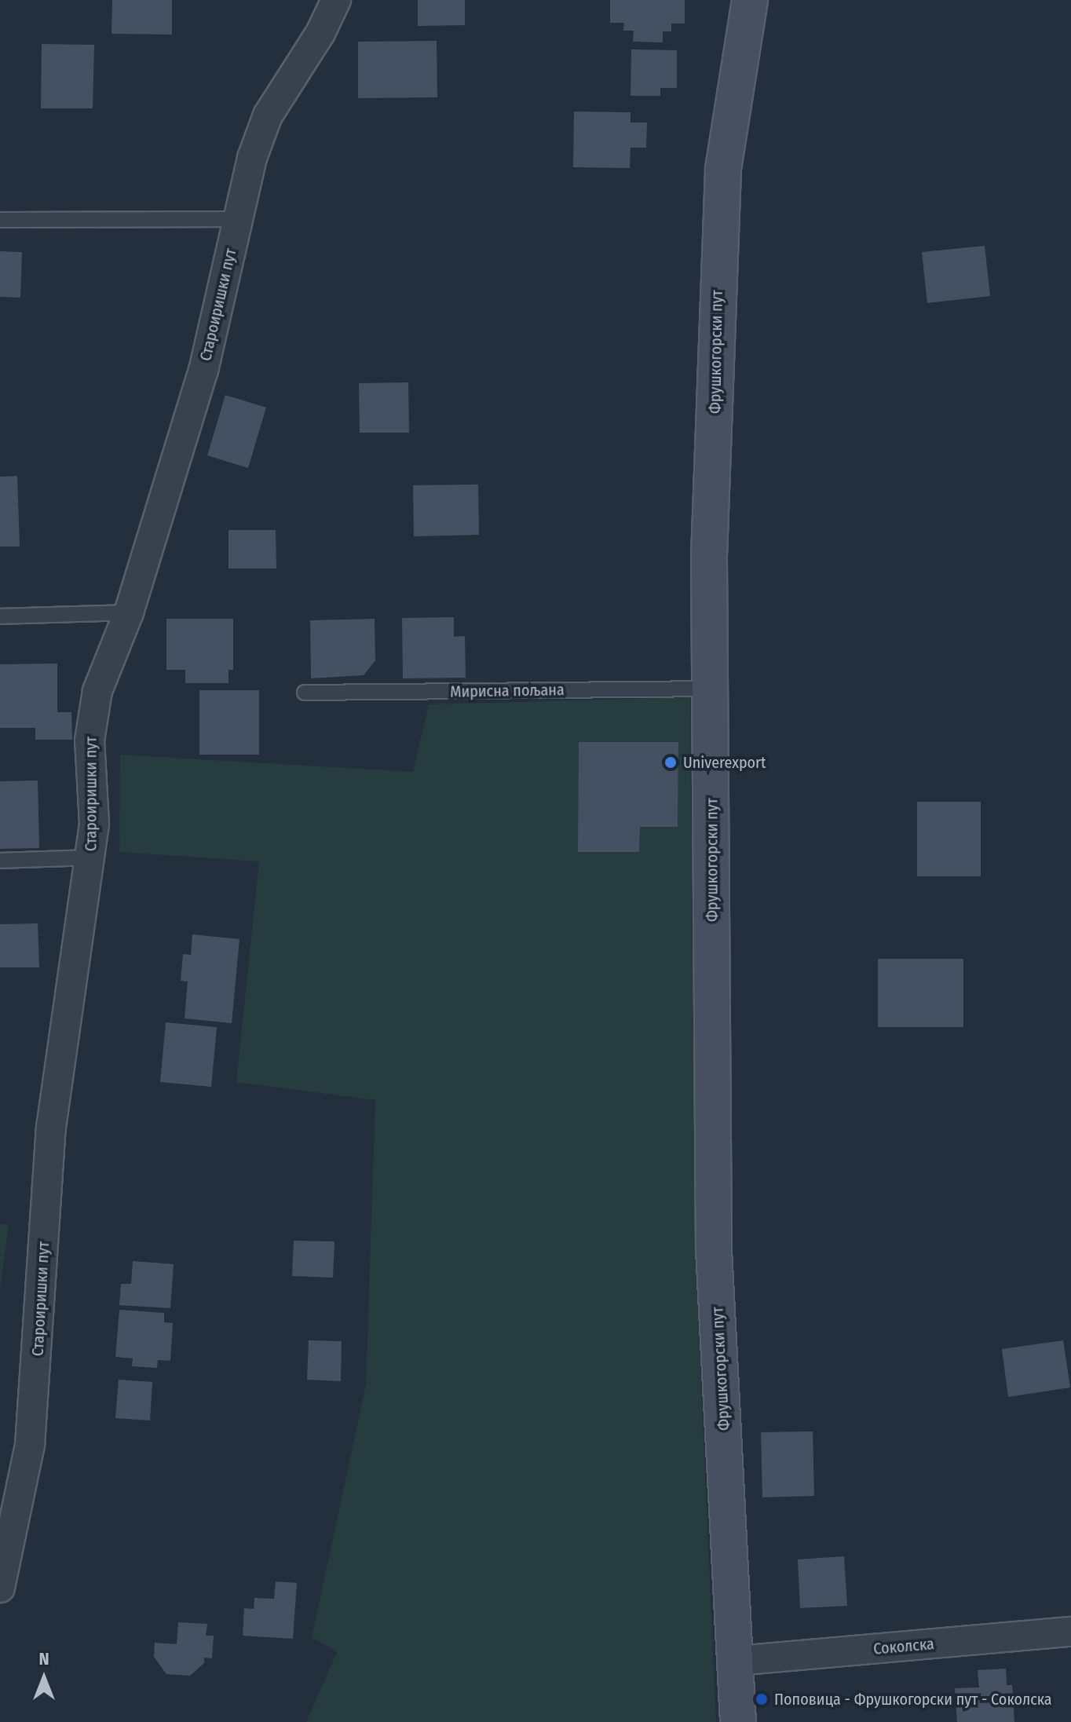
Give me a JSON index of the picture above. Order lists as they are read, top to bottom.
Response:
{
  "streets": {
    "street": ["Староиришки пут", "Фрушкогорски пут", "Соколска"],
    "lane": ["Мирисна пољана"]
  },
  "crossings": [
    ["Фрушкогорски пут", "Мирисна пољана"],
    ["Фрушкогорски пут", "Соколска"]
  ],
  "places": ["Univerexport", "Поповица - Фрушкогорски пут - Соколска"],
  "north": "top"
}
